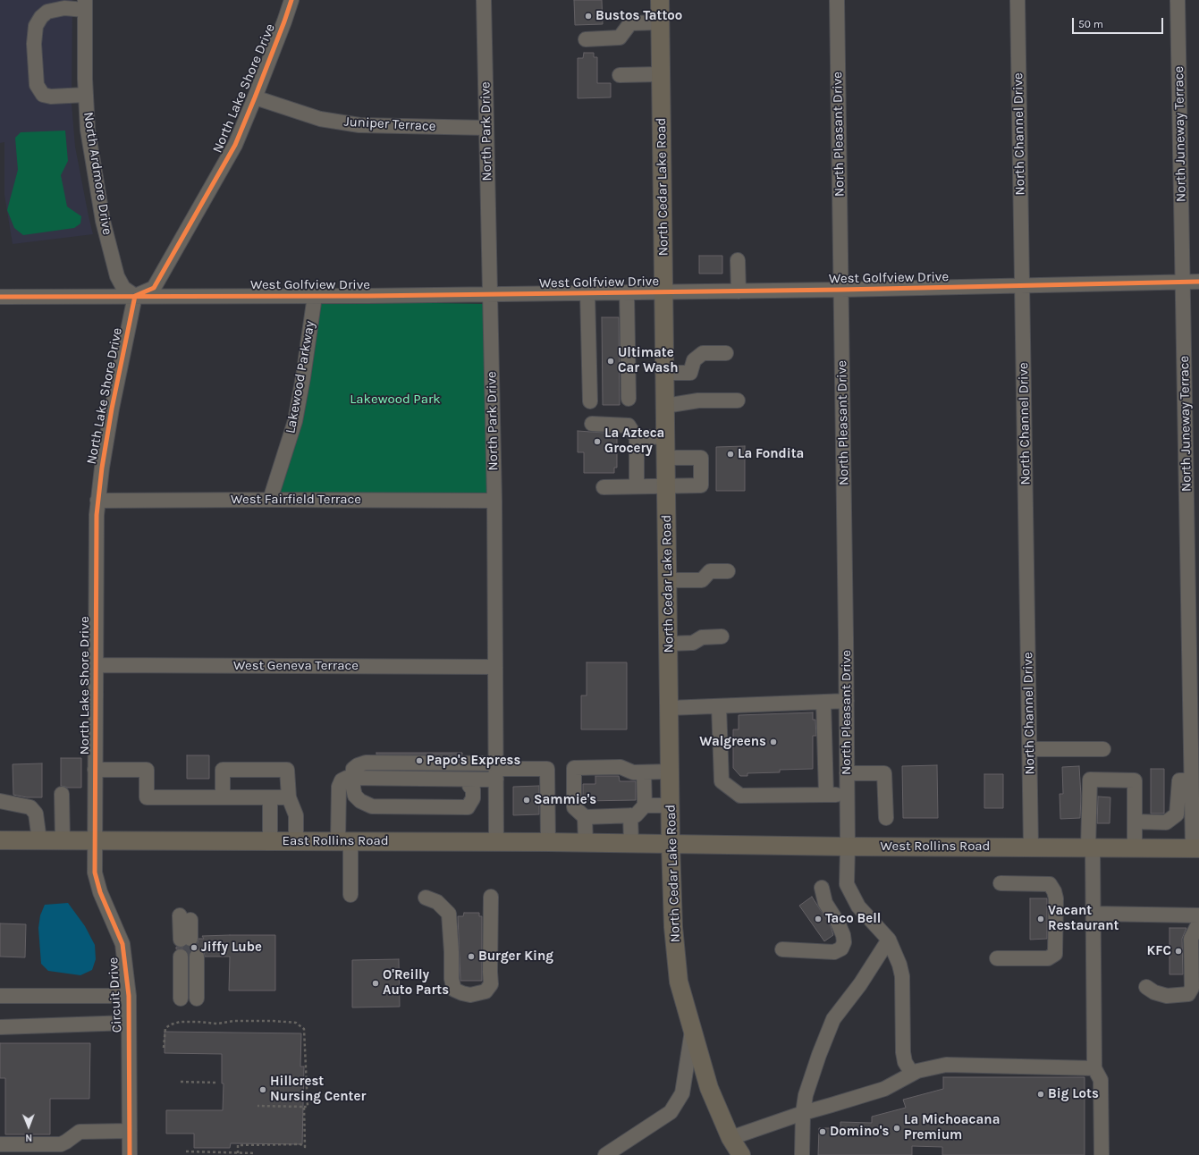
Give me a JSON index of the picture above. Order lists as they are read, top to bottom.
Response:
{
  "streets": {
    "main road": ["North Cedar Lake Road", "East Rollins Road", "West Rollins Road"],
    "street": [
      "North Lake Shore Drive",
      "Juniper Terrace",
      "North Park Drive",
      "North Pleasant Drive",
      "North Channel Drive",
      "North Juneway Terrace",
      "North Ardmore Drive",
      "West Golfview Drive",
      "Lakewood Parkway",
      "West Fairfield Terrace",
      "West Geneva Terrace",
      "Circuit Drive"
    ]
  },
  "crossings": [
    ["North Lake Shore Drive", "Juniper Terrace"],
    ["North Lake Shore Drive", "North Ardmore Drive"],
    ["North Lake Shore Drive", "West Golfview Drive"],
    ["North Lake Shore Drive", "West Fairfield Terrace"],
    ["North Lake Shore Drive", "West Geneva Terrace"],
    ["North Lake Shore Drive", "East Rollins Road"],
    ["North Lake Shore Drive", "Circuit Drive"],
    ["Juniper Terrace", "North Park Drive"],
    ["North Park Drive", "West Golfview Drive"],
    ["North Park Drive", "West Fairfield Terrace"],
    ["North Park Drive", "West Geneva Terrace"],
    ["North Park Drive", "East Rollins Road"],
    ["North Pleasant Drive", "West Golfview Drive"],
    ["North Pleasant Drive", "West Rollins Road"],
    ["North Channel Drive", "West Golfview Drive"],
    ["North Channel Drive", "West Rollins Road"],
    ["North Juneway Terrace", "West Golfview Drive"],
    ["North Juneway Terrace", "West Rollins Road"],
    ["North Ardmore Drive", "West Golfview Drive"],
    ["North Cedar Lake Road", "West Golfview Drive"],
    ["North Cedar Lake Road", "East Rollins Road"],
    ["North Cedar Lake Road", "West Rollins Road"],
    ["West Golfview Drive", "Lakewood Parkway"],
    ["Lakewood Parkway", "West Fairfield Terrace"],
    ["East Rollins Road", "West Rollins Road"],
    ["East Rollins Road", "Circuit Drive"]
  ],
  "parks": ["Lakewood Park"],
  "places": [
    "Bustos Tattoo",
    "Ultimate Car Wash",
    "La Azteca Grocery",
    "La Fondita",
    "Walgreens",
    "Papo's Express",
    "Sammie's",
    "Taco Bell",
    "Vacant Restaurant",
    "Jiffy Lube",
    "KFC",
    "Burger King",
    "O'Reilly Auto Parts",
    "Hillcrest Nursing Center",
    "Big Lots",
    "La Michoacana Premium",
    "Domino's"
  ],
  "scale_bar": "50 m",
  "north": "bottom"
}
